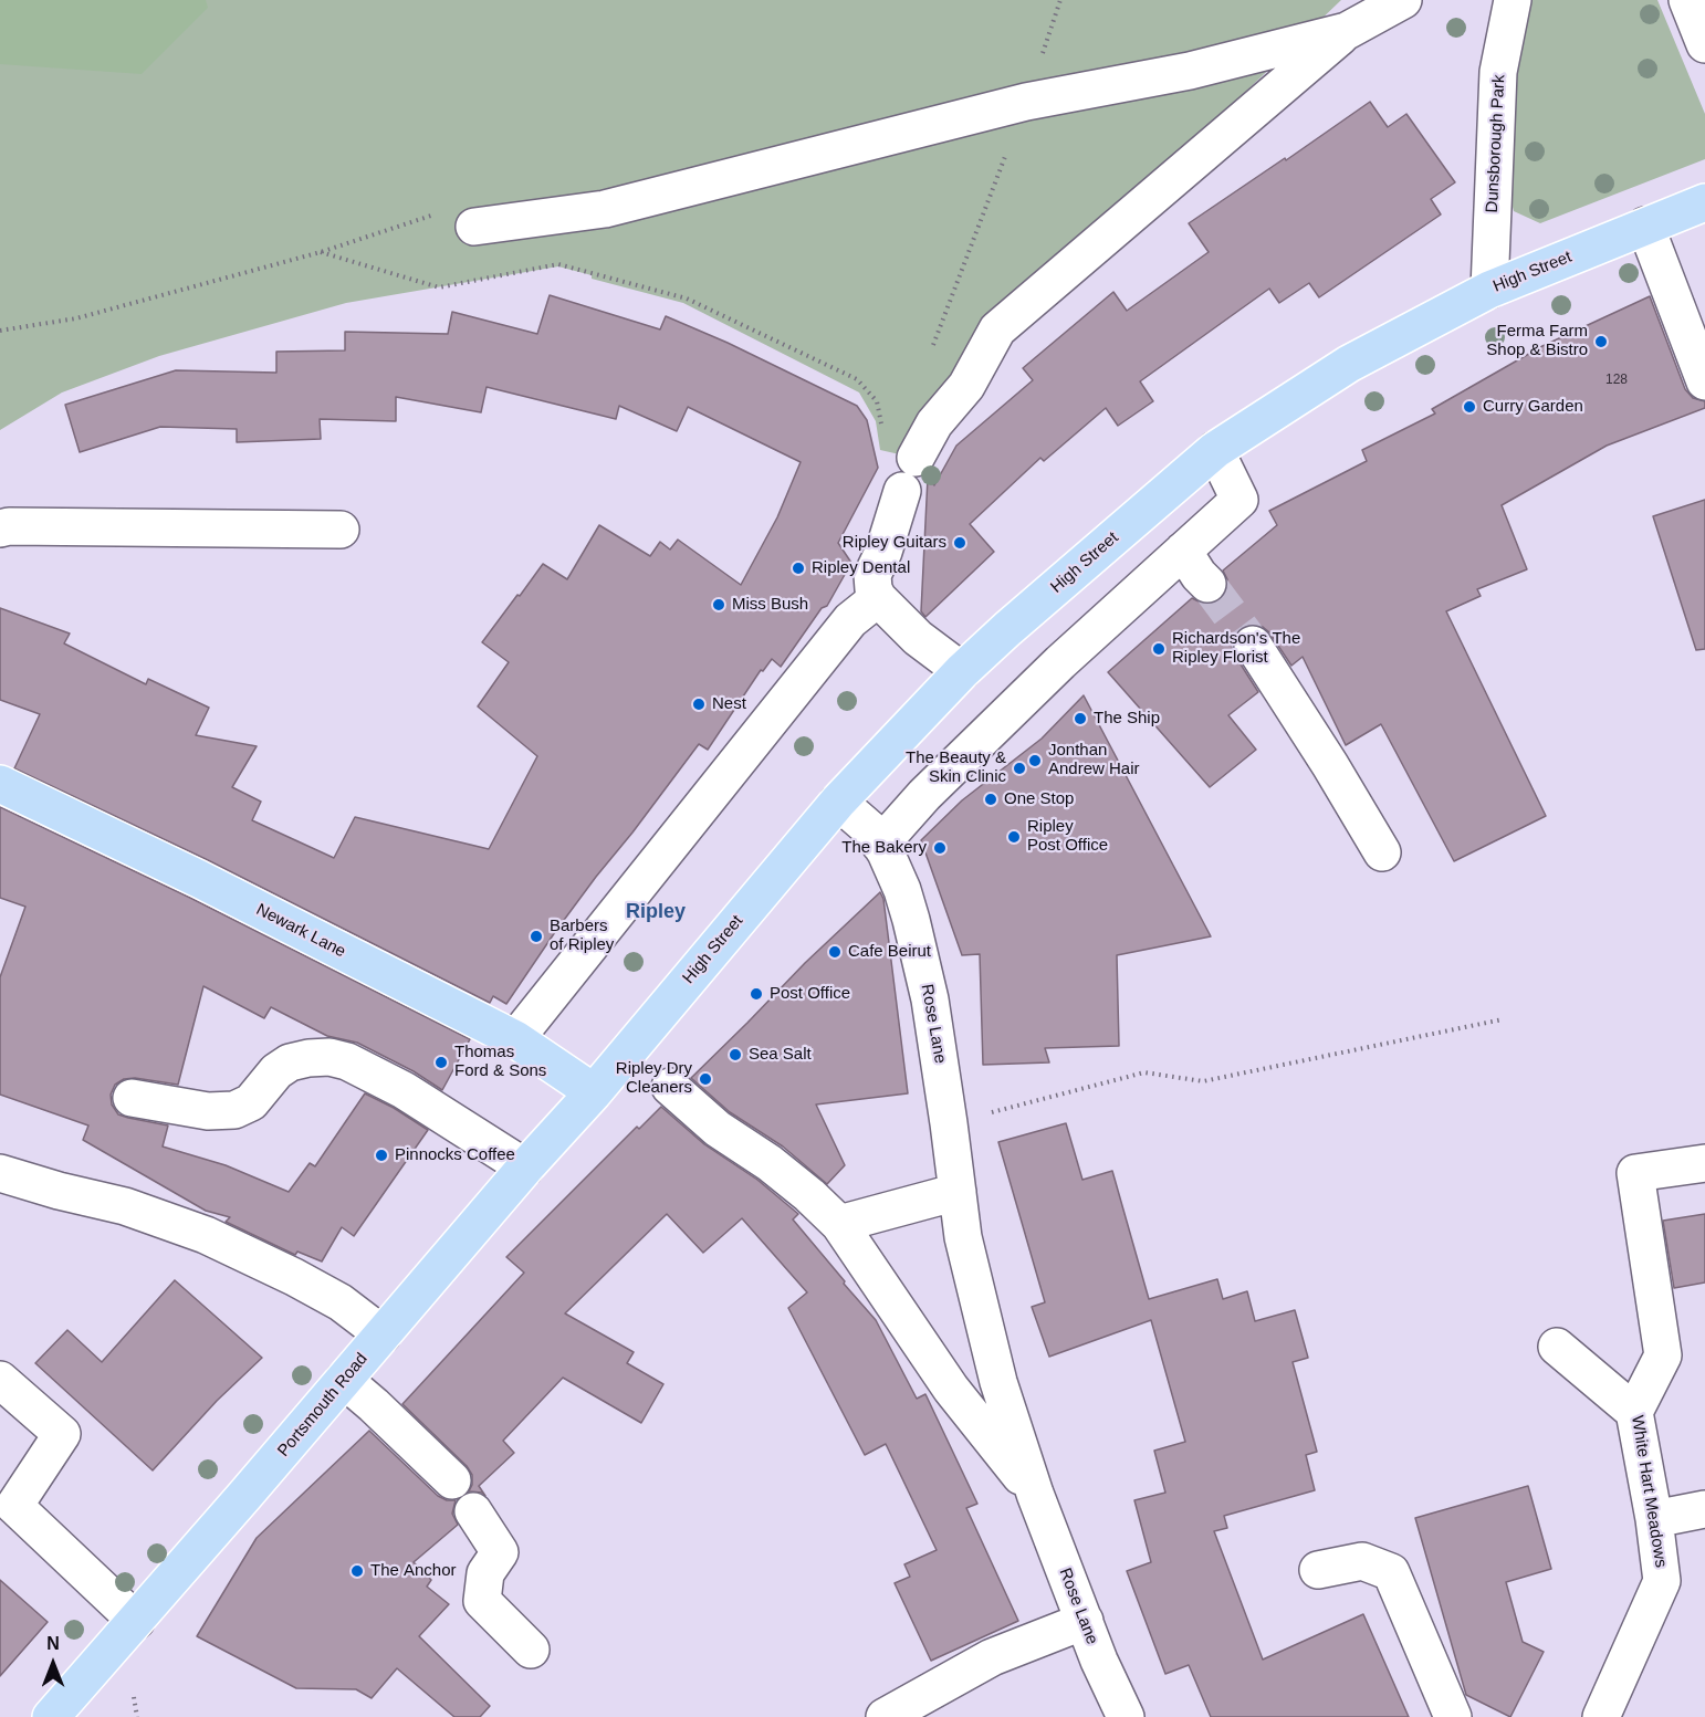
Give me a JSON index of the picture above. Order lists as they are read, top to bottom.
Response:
{
  "streets": {
    "main road": ["High Street", "Newark Lane", "Portsmouth Road"],
    "street": ["Dunsborough Park", "Rose Lane", "White Hart Meadows"]
  },
  "crossings": [
    ["Dunsborough Park", "High Street"],
    ["High Street", "Newark Lane"],
    ["High Street", "Rose Lane"],
    ["High Street", "Portsmouth Road"],
    ["Newark Lane", "Portsmouth Road"]
  ],
  "districts": ["Ripley"],
  "places": [
    "Ferma Farm Shop & Bistro",
    "Curry Garden",
    "Ripley Guitars",
    "Ripley Dental",
    "Miss Bush",
    "Richardson's The Ripley Florist",
    "Nest",
    "The Ship",
    "Jonthan Andrew Hair",
    "The Beauty & Skin Clinic",
    "One Stop",
    "Ripley Post Office",
    "The Bakery",
    "Barbers of Ripley",
    "Cafe Beirut",
    "Post Office",
    "Sea Salt",
    "Thomas Ford & Sons",
    "Ripley Dry Cleaners",
    "Pinnocks Coffee",
    "The Anchor"
  ],
  "house_numbers": ["128"],
  "north": "top"
}
